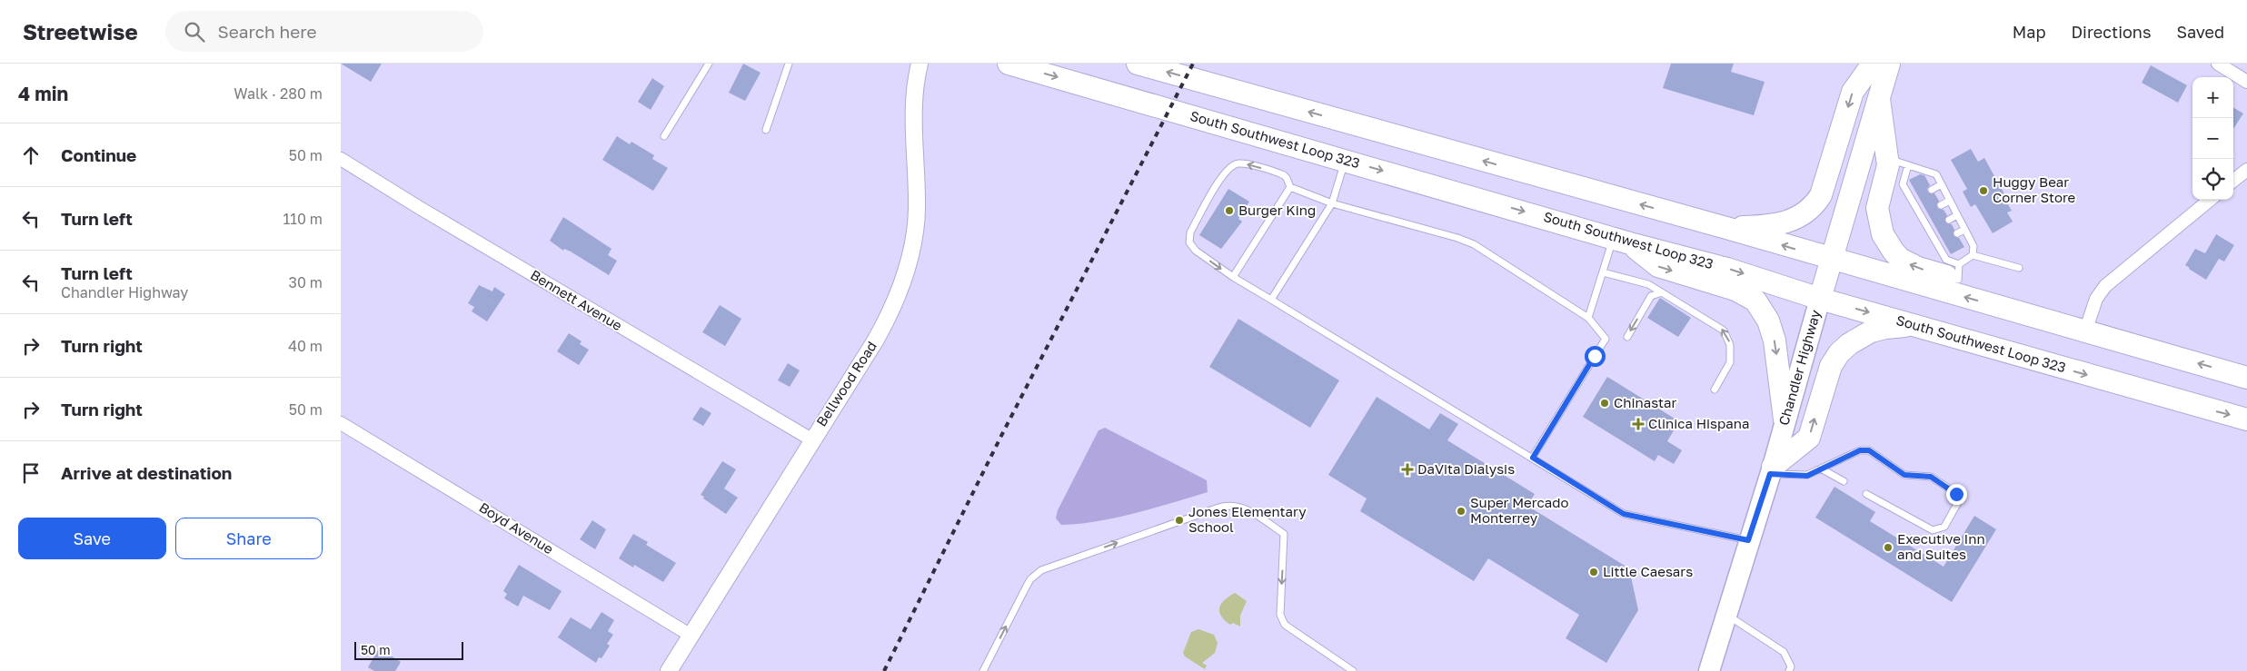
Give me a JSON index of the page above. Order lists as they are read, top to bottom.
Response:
{
  "streets": {
    "highway": ["South Southwest Loop 323", "Chandler Highway"],
    "street": ["Bennett Avenue", "Bellwood Road", "Boyd Avenue"]
  },
  "crossings": [
    ["South Southwest Loop 323", "Chandler Highway"],
    ["Bennett Avenue", "Bellwood Road"],
    ["Bellwood Road", "Boyd Avenue"]
  ],
  "places": {
    "other": [
      "Huggy Bear Corner Store",
      "Burger King",
      "Chinastar",
      "Super Mercado Monterrey",
      "Jones Elementary School",
      "Executive Inn and Suites",
      "Little Caesars"
    ],
    "health": ["Clinica Hispana", "DaVita Dialysis"]
  },
  "scale_bar": "50 m",
  "page": {
    "header": "Streetwise",
    "search": "Search here",
    "nav": ["Map", "Directions", "Saved"],
    "heading": ["4 min", "Walk · 280 m"],
    "map_buttons": ["+", "−"],
    "list": [
      ["Continue", "50 m"],
      ["Turn left", "110 m"],
      ["Turn left", "Chandler Highway", "30 m"],
      ["Turn right", "40 m"],
      ["Turn right", "50 m"],
      "Arrive at destination"
    ],
    "buttons": ["Save", "Share"],
    "scale": "50 m"
  }
}
